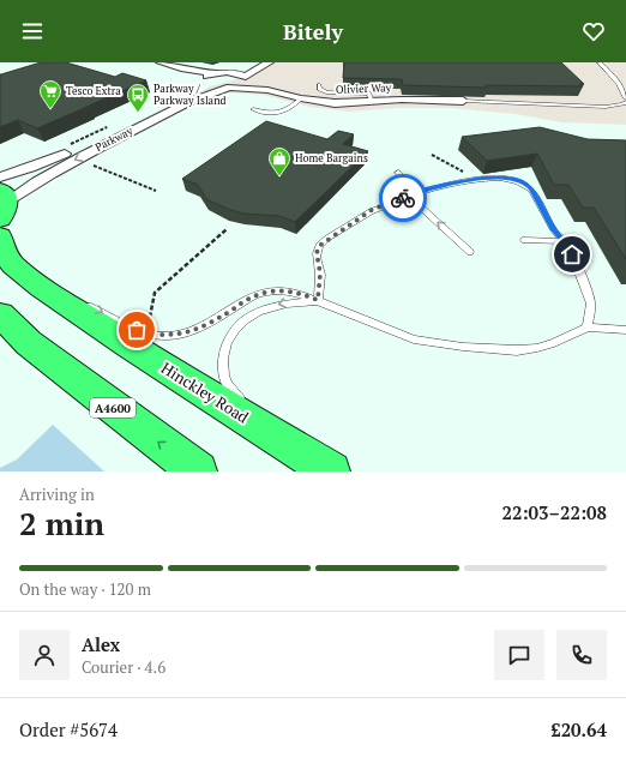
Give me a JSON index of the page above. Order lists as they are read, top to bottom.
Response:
{
  "streets": {
    "highway": ["Hinckley Road", "A4600"],
    "street": ["Olivier Way", "Parkway"]
  },
  "crossings": [
    ["Olivier Way", "Parkway"]
  ],
  "places": {
    "supermarket": ["Tesco Extra"],
    "bus stop": ["Parkway / Parkway Island"],
    "shop": ["Home Bargains"]
  },
  "page": {
    "header": "Bitely",
    "heading": ["2 min", "Arriving in", "22:03–22:08"],
    "panel": [
      "Alex",
      "Courier · 4.6",
      "Order #5674",
      "£20.64"
    ],
    "bar": "On the way · 120 m"
  }
}
